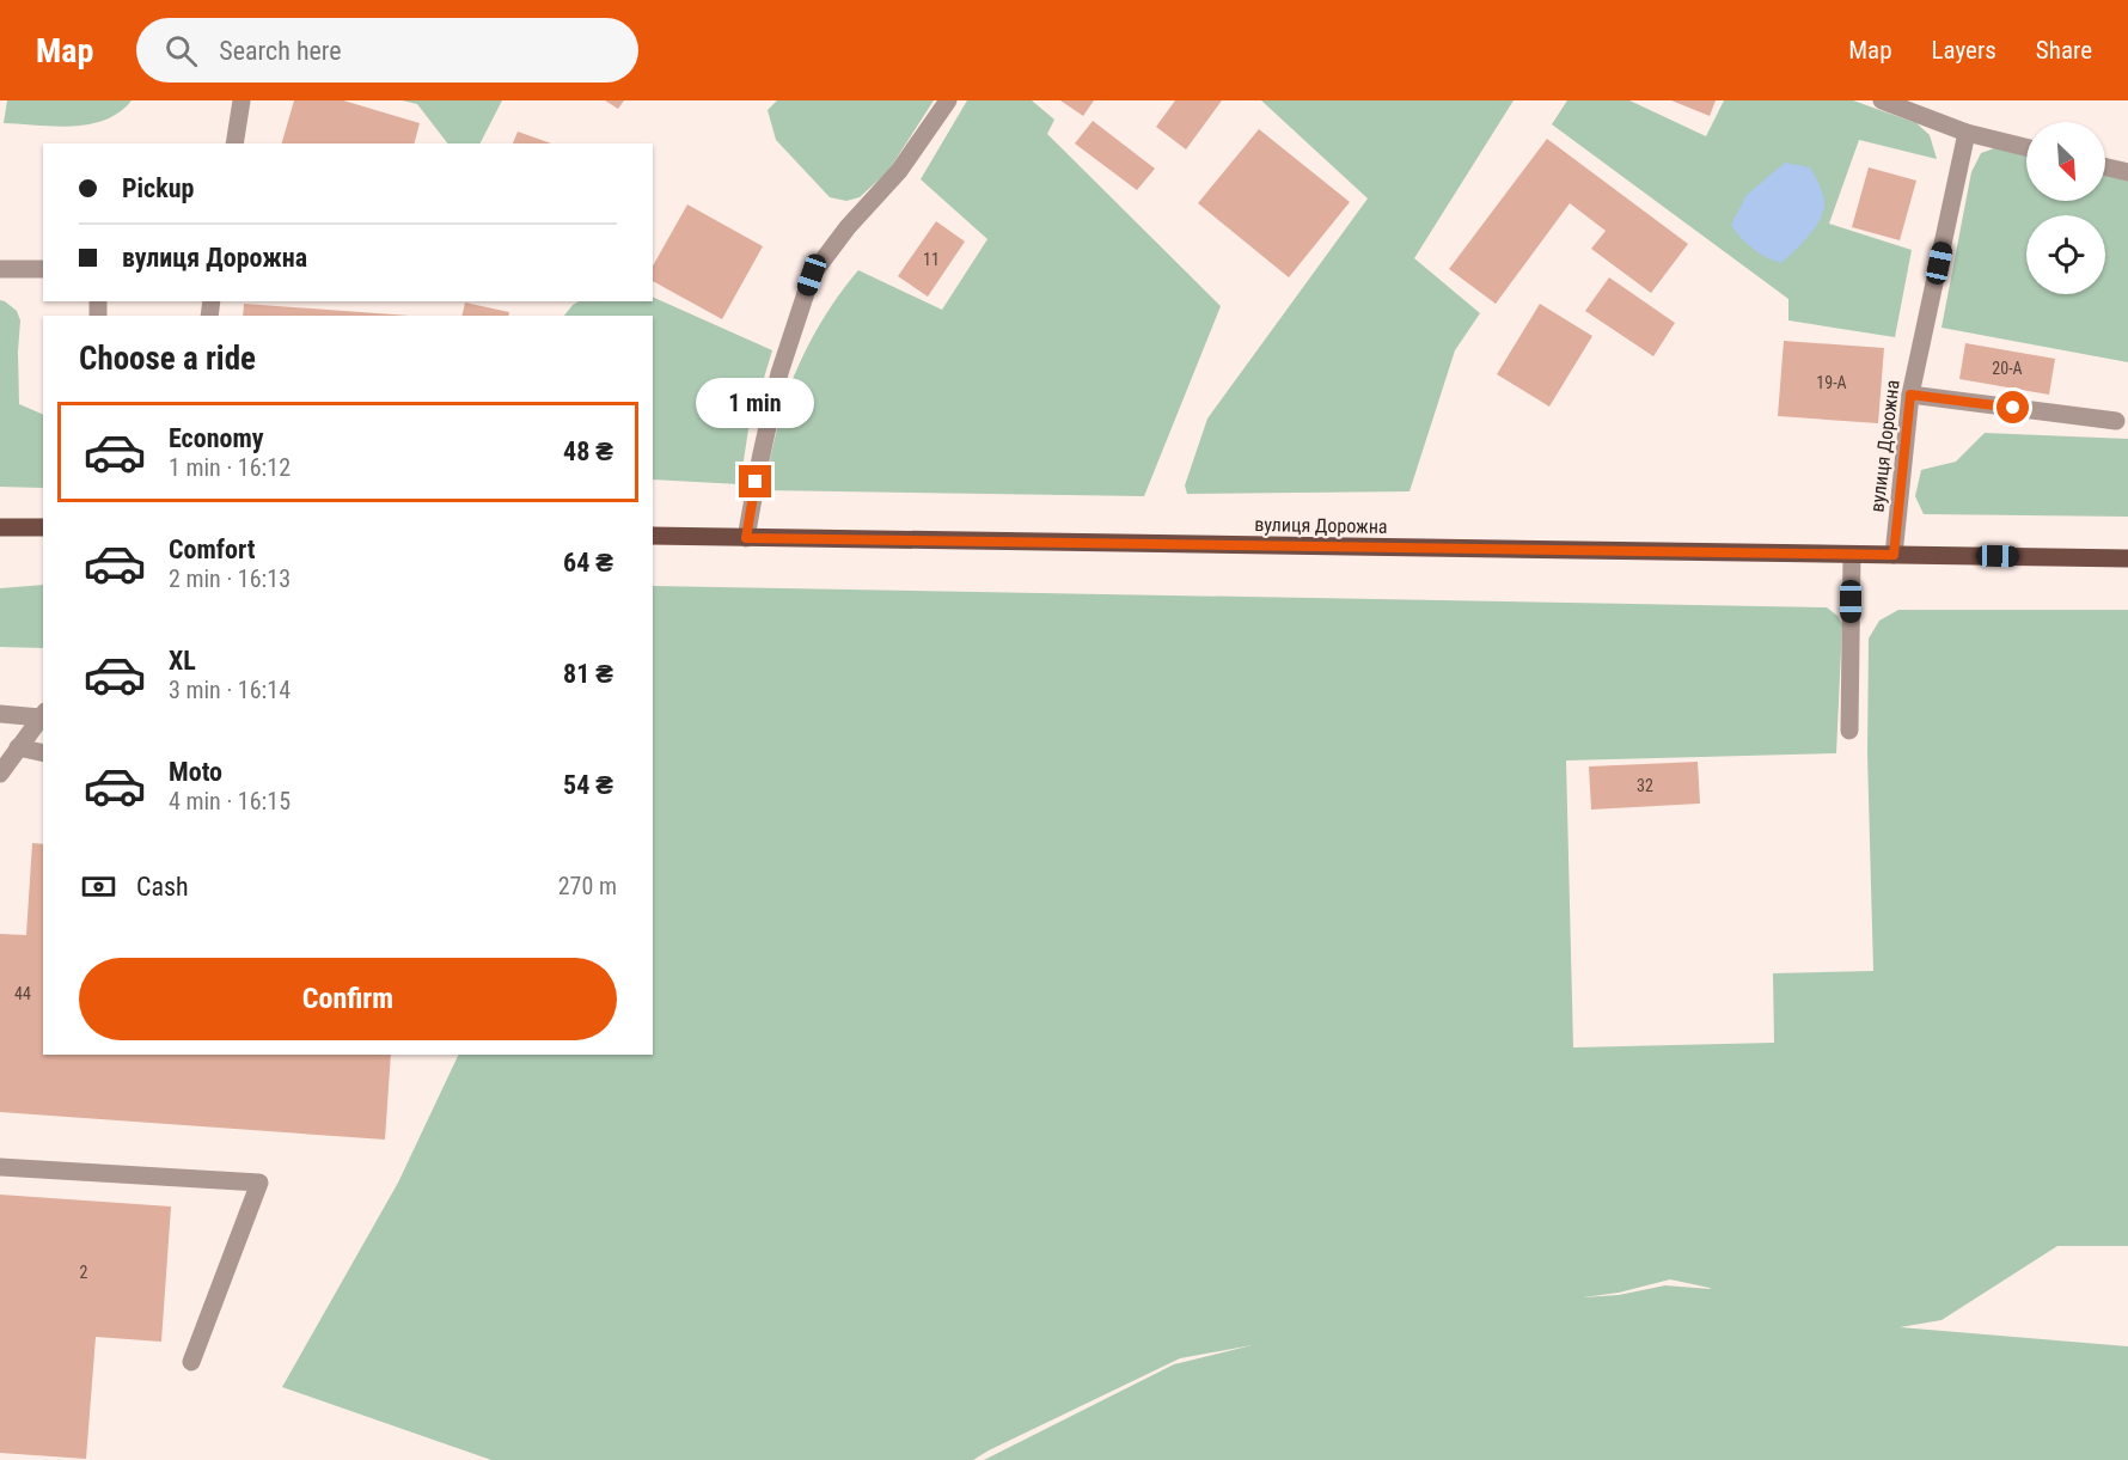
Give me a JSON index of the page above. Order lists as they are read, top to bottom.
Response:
{
  "streets": {
    "main road": ["вулиця Дорожна"]
  },
  "house_numbers": [
    "11",
    "20-А",
    "19-А",
    "32",
    "44",
    "2"
  ],
  "north": "bottom right",
  "page": {
    "header": "Map",
    "search": "Search here",
    "nav": ["Map", "Layers", "Share"],
    "banner": ["Pickup", "вулиця Дорожна"],
    "heading": "Choose a ride",
    "bubble": "1 min",
    "list": [
      {
        "name": "Economy",
        "note": "1 min · 16:12",
        "value": "48 ₴"
      },
      {
        "name": "Comfort",
        "note": "2 min · 16:13",
        "value": "64 ₴"
      },
      {
        "name": "XL",
        "note": "3 min · 16:14",
        "value": "81 ₴"
      },
      {
        "name": "Moto",
        "note": "4 min · 16:15",
        "value": "54 ₴"
      }
    ],
    "pay": ["Cash", "270 m"],
    "buttons": "Confirm"
  }
}
